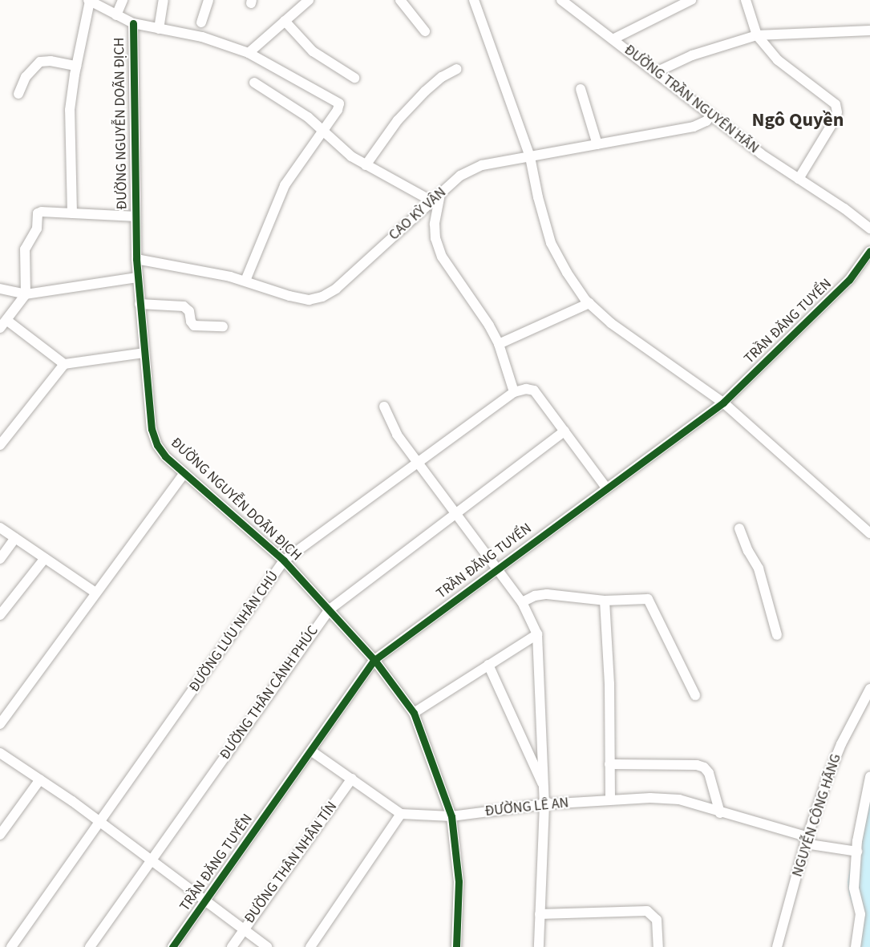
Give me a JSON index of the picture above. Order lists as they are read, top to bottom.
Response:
{
  "streets": {
    "street": [
      "ĐƯỜNG TRẦN NGUYÊN HÃN",
      "ĐƯỜNG NGUYỄN DOÃN ĐỊCH",
      "CAO KỲ VÂN",
      "TRẦN ĐĂNG TUYỂN",
      "ĐƯỜNG LƯU NHÂN CHÚ",
      "ĐƯỜNG THÂN CẢNH PHÚC",
      "ĐƯỜNG LÊ AN",
      "NGUYỄN CÔNG HÃNG",
      "ĐƯỜNG THÂN NHÂN TÍN"
    ]
  },
  "crossings": [
    ["ĐƯỜNG TRẦN NGUYÊN HÃN", "CAO KỲ VÂN"],
    ["ĐƯỜNG NGUYỄN DOÃN ĐỊCH", "CAO KỲ VÂN"],
    ["ĐƯỜNG NGUYỄN DOÃN ĐỊCH", "TRẦN ĐĂNG TUYỂN"],
    ["ĐƯỜNG NGUYỄN DOÃN ĐỊCH", "ĐƯỜNG LƯU NHÂN CHÚ"],
    ["ĐƯỜNG NGUYỄN DOÃN ĐỊCH", "ĐƯỜNG THÂN CẢNH PHÚC"],
    ["ĐƯỜNG NGUYỄN DOÃN ĐỊCH", "ĐƯỜNG LÊ AN"],
    ["ĐƯỜNG LÊ AN", "NGUYỄN CÔNG HÃNG"]
  ],
  "districts": ["Ngô Quyền"]
}
